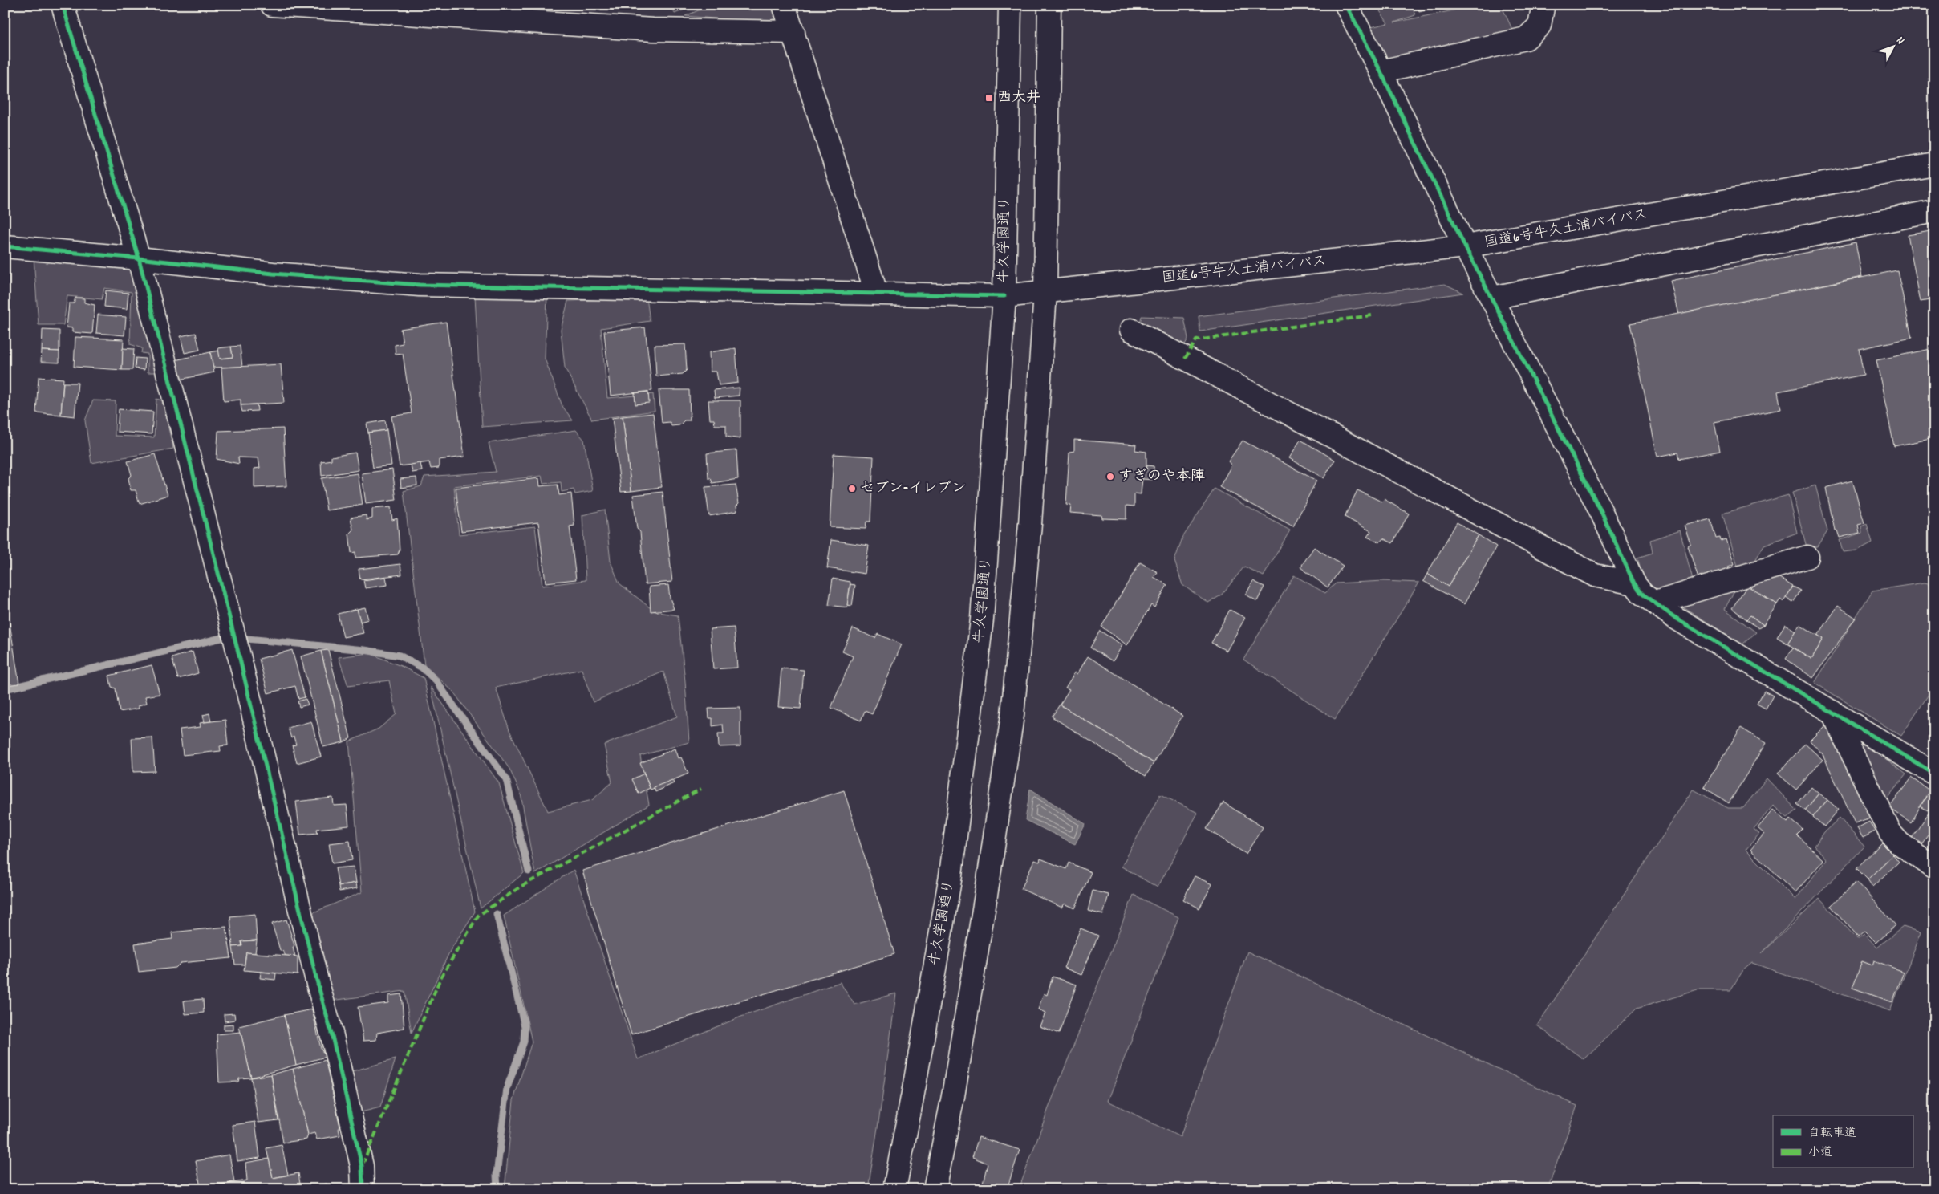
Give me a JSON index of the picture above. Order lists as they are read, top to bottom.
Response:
{
  "streets": {
    "main road": ["国道6号牛久土浦バイパス", "牛久学園通り"]
  },
  "crossings": [
    ["国道6号牛久土浦バイパス", "牛久学園通り"]
  ],
  "places": {
    "transit": ["西大井"],
    "other": ["すぎのや本陣", "セブン-イレブン"]
  },
  "legend": ["自転車道", "小道"],
  "north": "top right"
}
